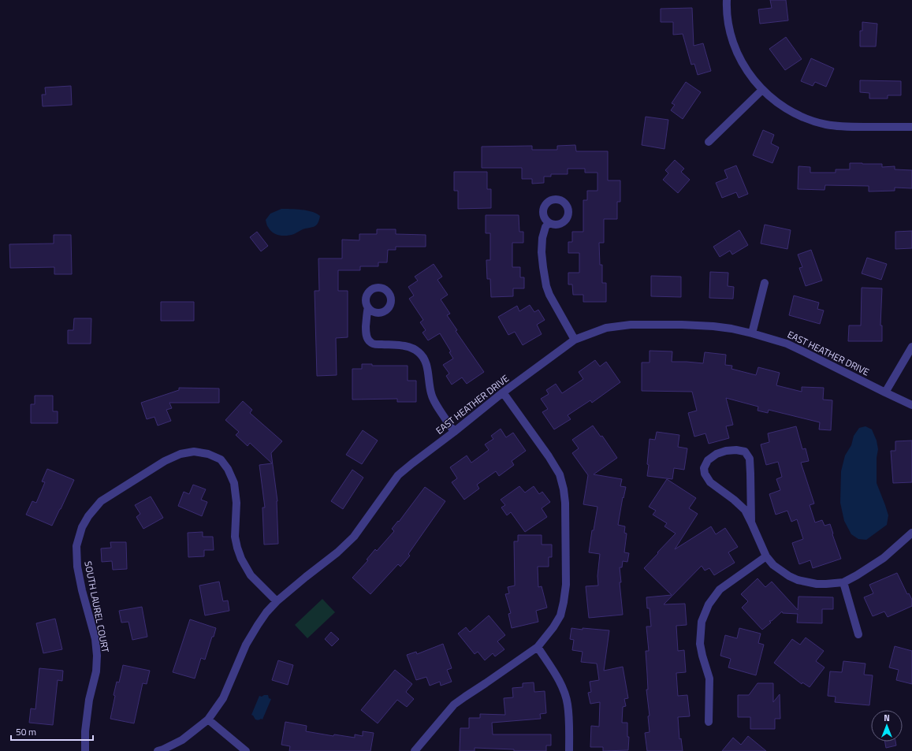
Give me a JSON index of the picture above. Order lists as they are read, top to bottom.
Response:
{
  "streets": {
    "street": ["EAST HEATHER DRIVE", "SOUTH LAUREL COURT"]
  },
  "crossings": [
    ["EAST HEATHER DRIVE", "SOUTH LAUREL COURT"]
  ],
  "scale_bar": "50 m",
  "north": "top"
}
